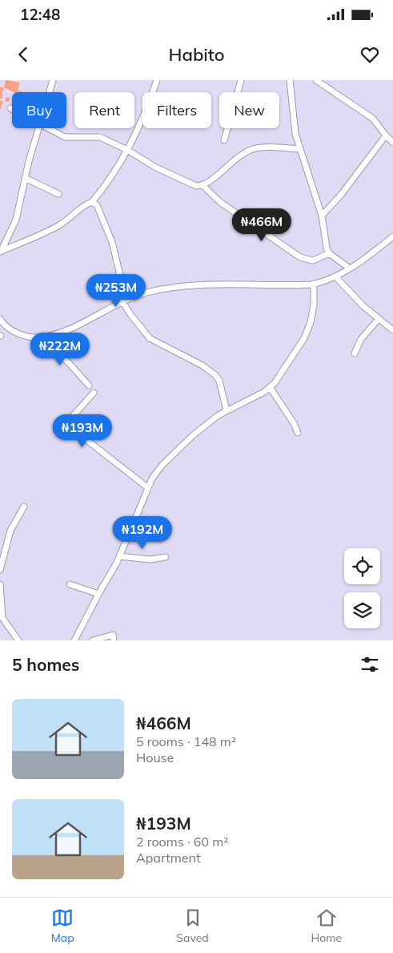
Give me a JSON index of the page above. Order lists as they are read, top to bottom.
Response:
{
  "page": {
    "status": "12:48",
    "header": "Habito",
    "chip": [
      "Buy",
      "Rent",
      "Filters",
      "New"
    ],
    "price": [
      "₦466M",
      "₦253M",
      "₦222M",
      "₦193M",
      "₦192M"
    ],
    "heading": "5 homes",
    "list": [
      {
        "name": "₦466M",
        "note": "5 rooms · 148 m² · House"
      },
      {
        "name": "₦193M",
        "note": "2 rooms · 60 m² · Apartment"
      }
    ],
    "tabs": ["Map", "Saved", "Home"]
  }
}
